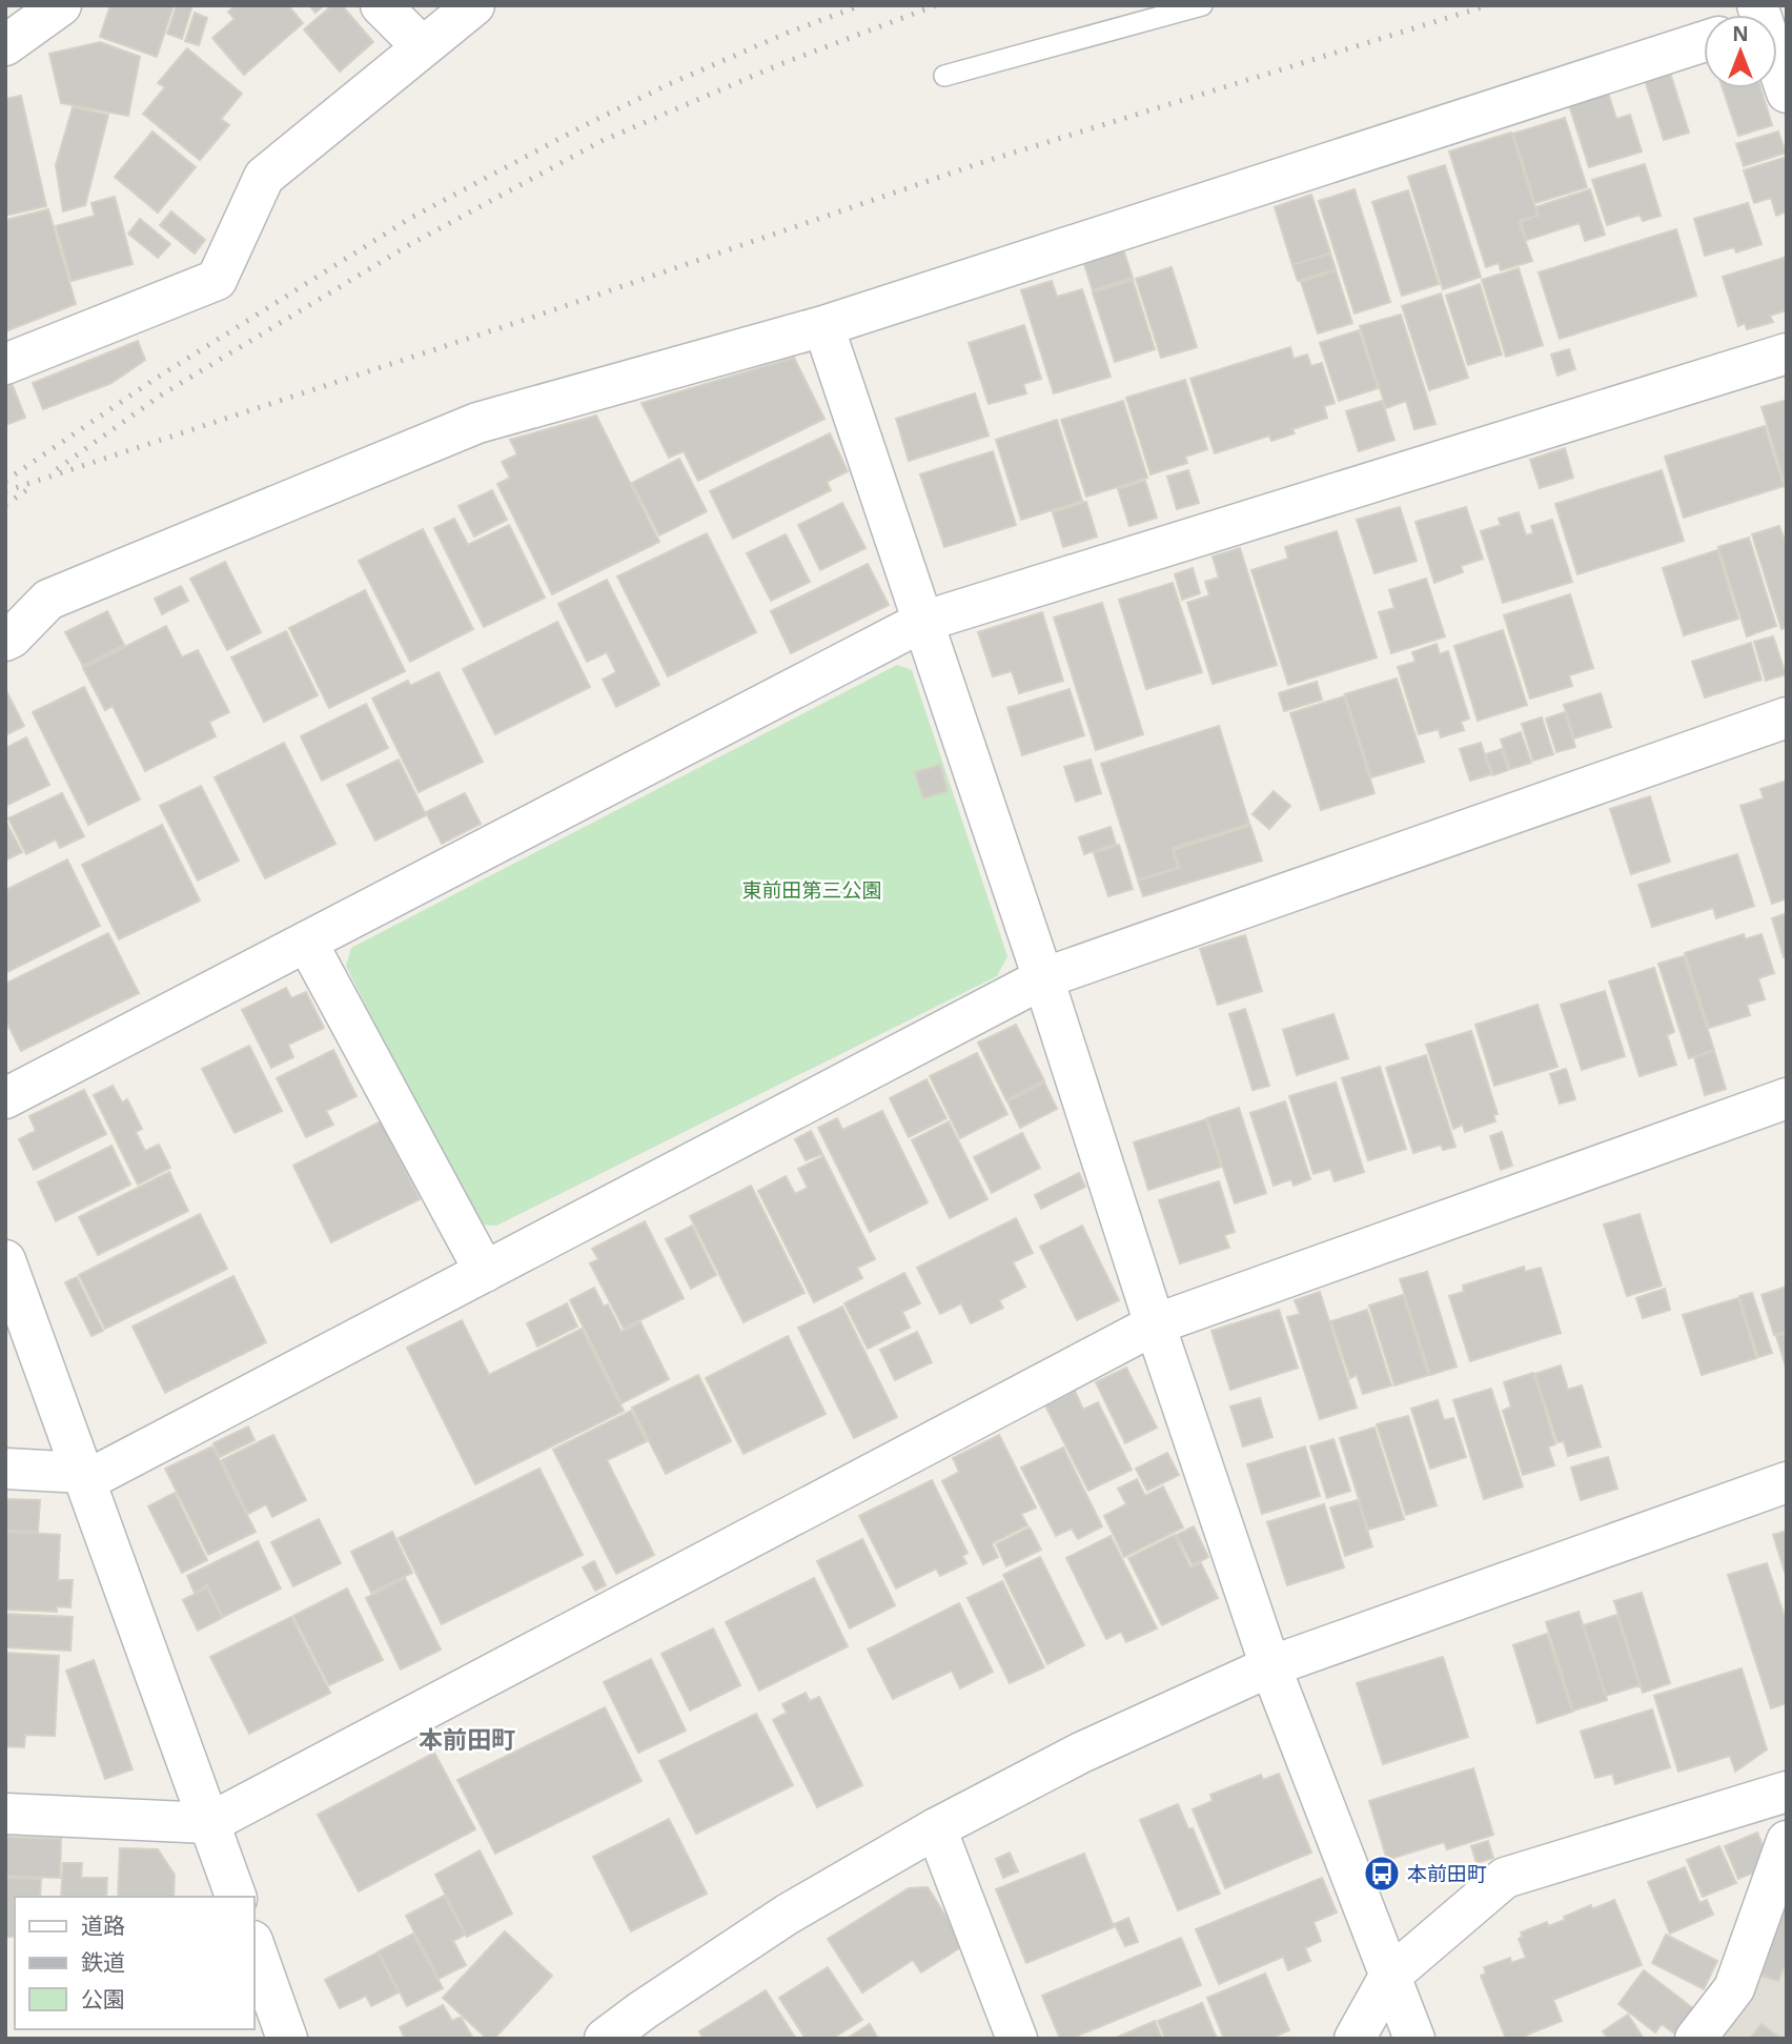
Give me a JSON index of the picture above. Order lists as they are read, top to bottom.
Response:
{
  "districts": ["本前田町"],
  "parks": ["東前田第三公園"],
  "places": {
    "bus stop": ["本前田町"]
  },
  "legend": ["道路", "鉄道", "公園"],
  "north": "top"
}
